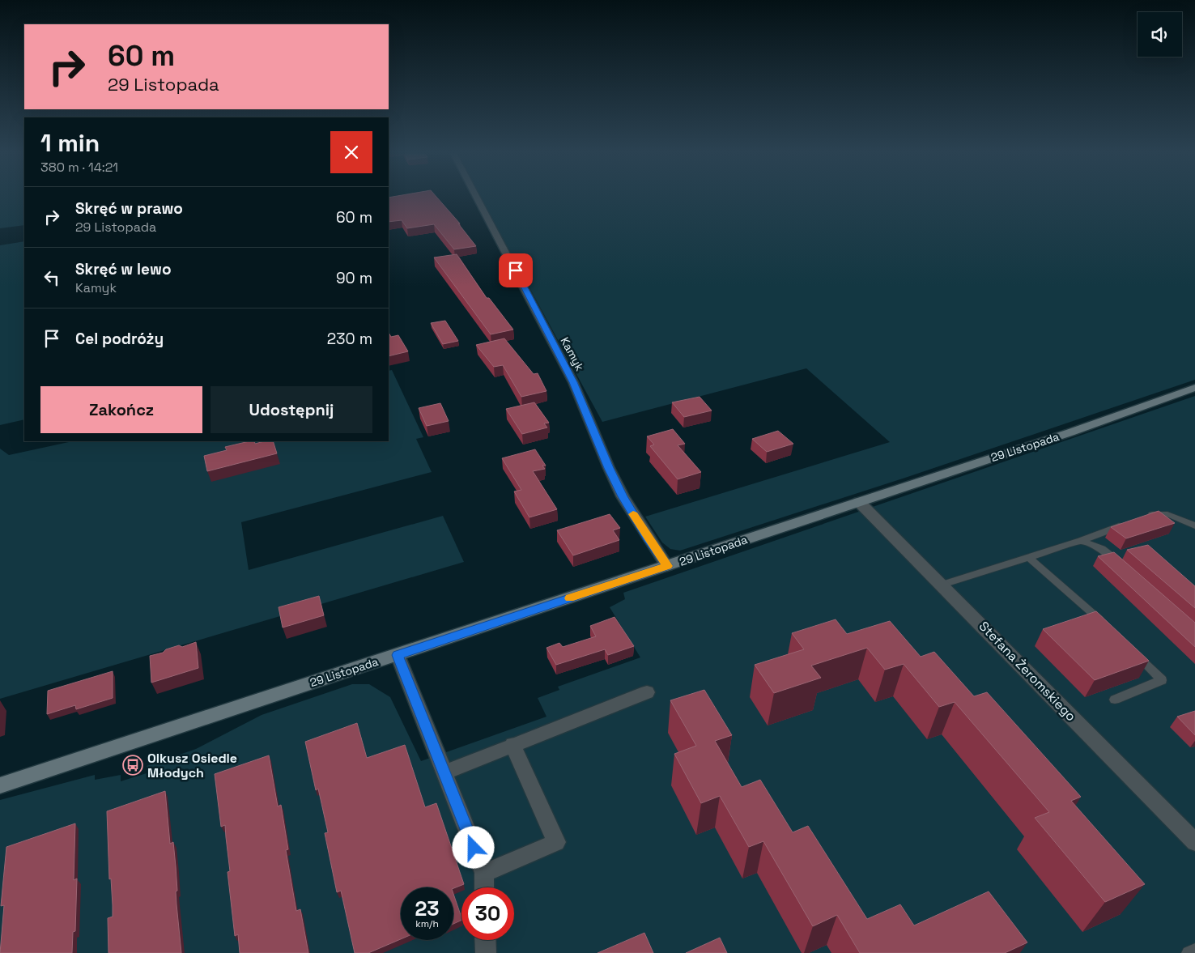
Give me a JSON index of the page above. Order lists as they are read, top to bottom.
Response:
{
  "streets": {
    "street": ["Kamyk", "29 Listopada", "Stefana Żeromskiego"]
  },
  "crossings": [
    ["Kamyk", "29 Listopada"],
    ["29 Listopada", "Stefana Żeromskiego"]
  ],
  "places": {
    "bus stop": ["Olkusz Osiedle Młodych"]
  },
  "page": {
    "turn": ["60 m", "29 Listopada"],
    "heading": ["1 min", "380 m · 14:21"],
    "list": [
      {
        "name": "Skręć w prawo",
        "note": "29 Listopada",
        "value": "60 m"
      },
      {
        "name": "Skręć w lewo",
        "note": "Kamyk",
        "value": "90 m"
      },
      {
        "name": "Cel podróży",
        "value": "230 m"
      }
    ],
    "buttons": ["Zakończ", "Udostępnij"],
    "speed": "23 km/h",
    "limit": "30"
  }
}
